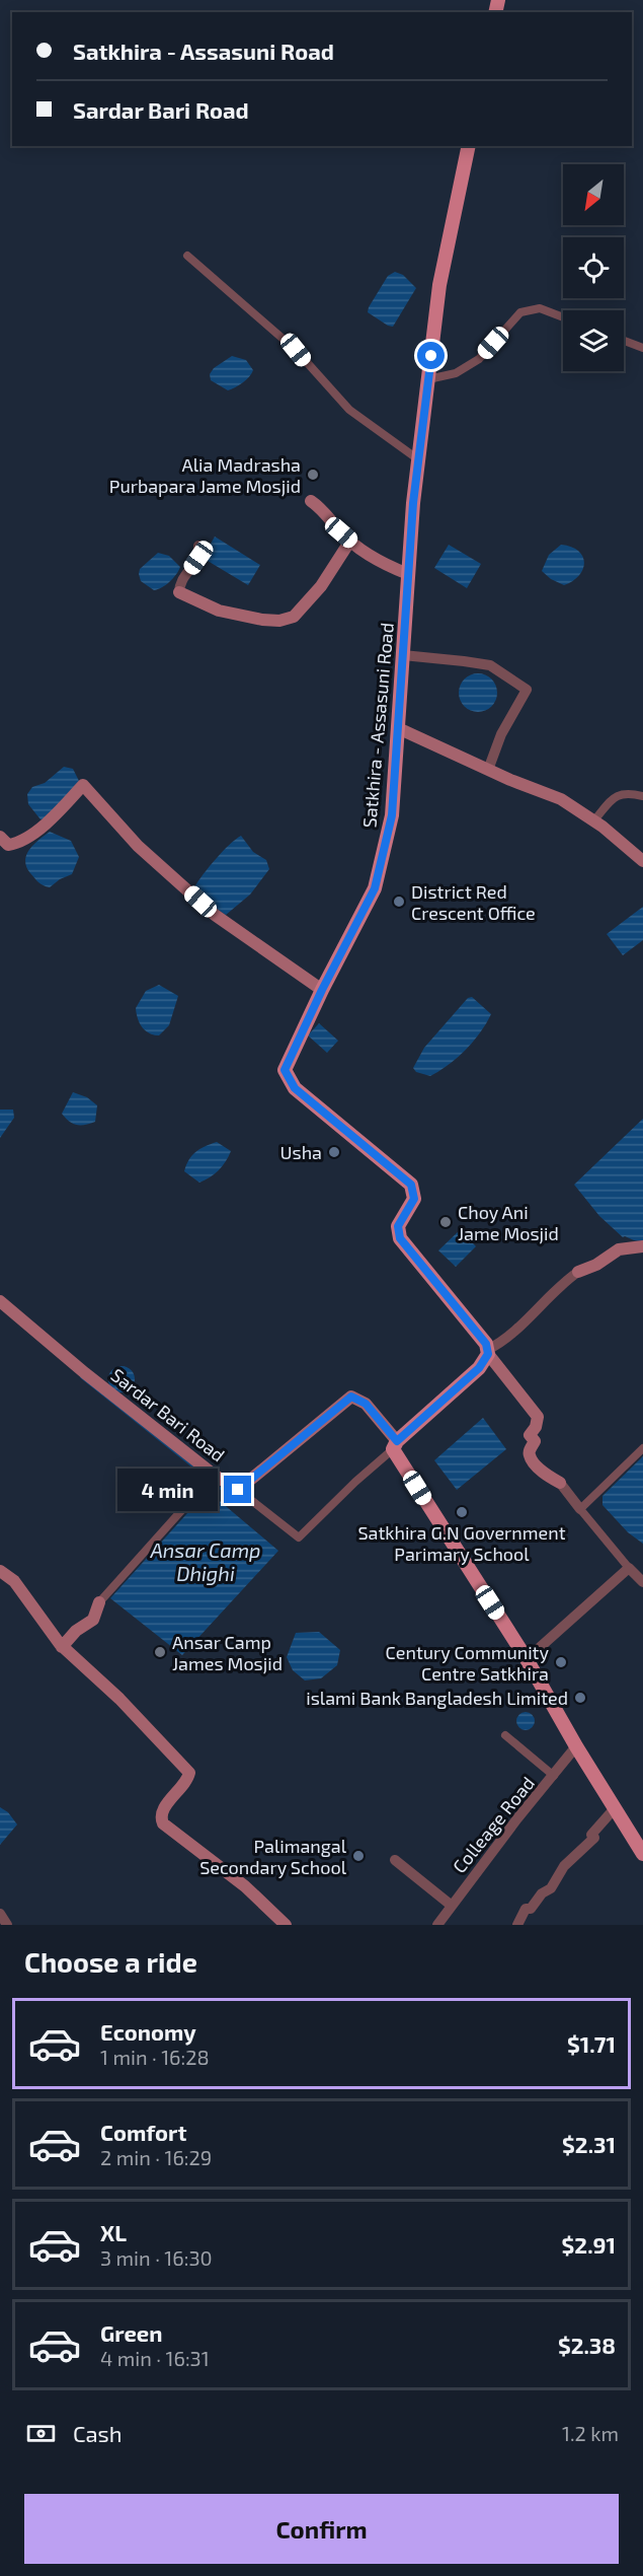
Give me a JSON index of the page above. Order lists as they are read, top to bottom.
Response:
{
  "streets": {
    "main road": ["Satkhira - Assasuni Road", "Sardar Bari Road"],
    "street": ["Colleage Road"]
  },
  "water": ["Ansar Camp Dhighi"],
  "places": [
    "Alia Madrasha Purbapara Jame Mosjid",
    "District Red Crescent Office",
    "Usha",
    "Choy Ani Jame Mosjid",
    "Satkhira G.N Government Parimary School",
    "Ansar Camp James Mosjid",
    "Century Community Centre Satkhira",
    "islami Bank Bangladesh Limited",
    "Palimangal Secondary School"
  ],
  "north": "bottom left",
  "page": {
    "banner": ["Satkhira - Assasuni Road", "Sardar Bari Road"],
    "bubble": "4 min",
    "heading": "Choose a ride",
    "list": [
      {
        "name": "Economy",
        "note": "1 min · 16:28",
        "value": "$1.71"
      },
      {
        "name": "Comfort",
        "note": "2 min · 16:29",
        "value": "$2.31"
      },
      {
        "name": "XL",
        "note": "3 min · 16:30",
        "value": "$2.91"
      },
      {
        "name": "Green",
        "note": "4 min · 16:31",
        "value": "$2.38"
      }
    ],
    "pay": ["Cash", "1.2 km"],
    "buttons": "Confirm"
  }
}
